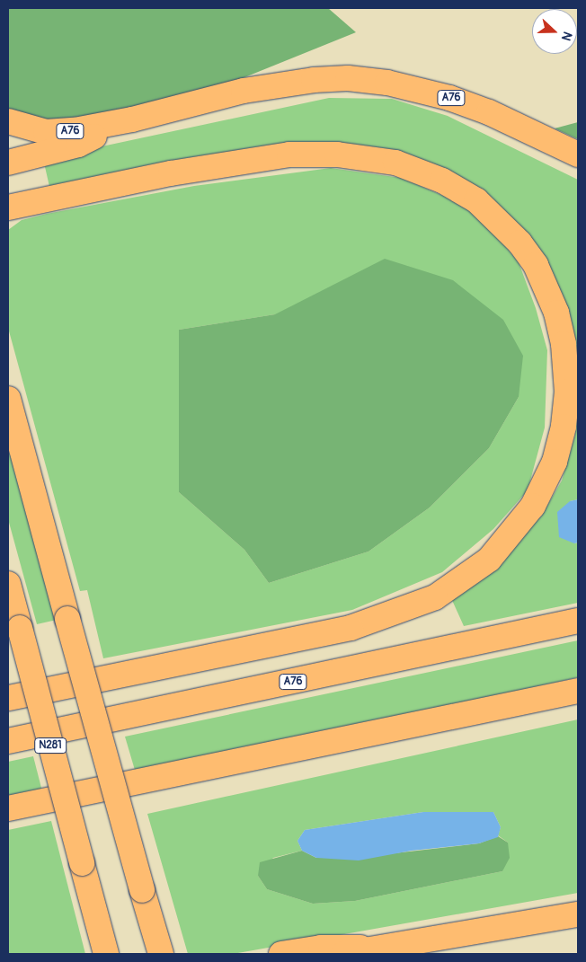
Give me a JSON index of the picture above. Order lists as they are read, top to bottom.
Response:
{
  "streets": {
    "highway": ["A76", "N281"]
  },
  "north": "right"
}
